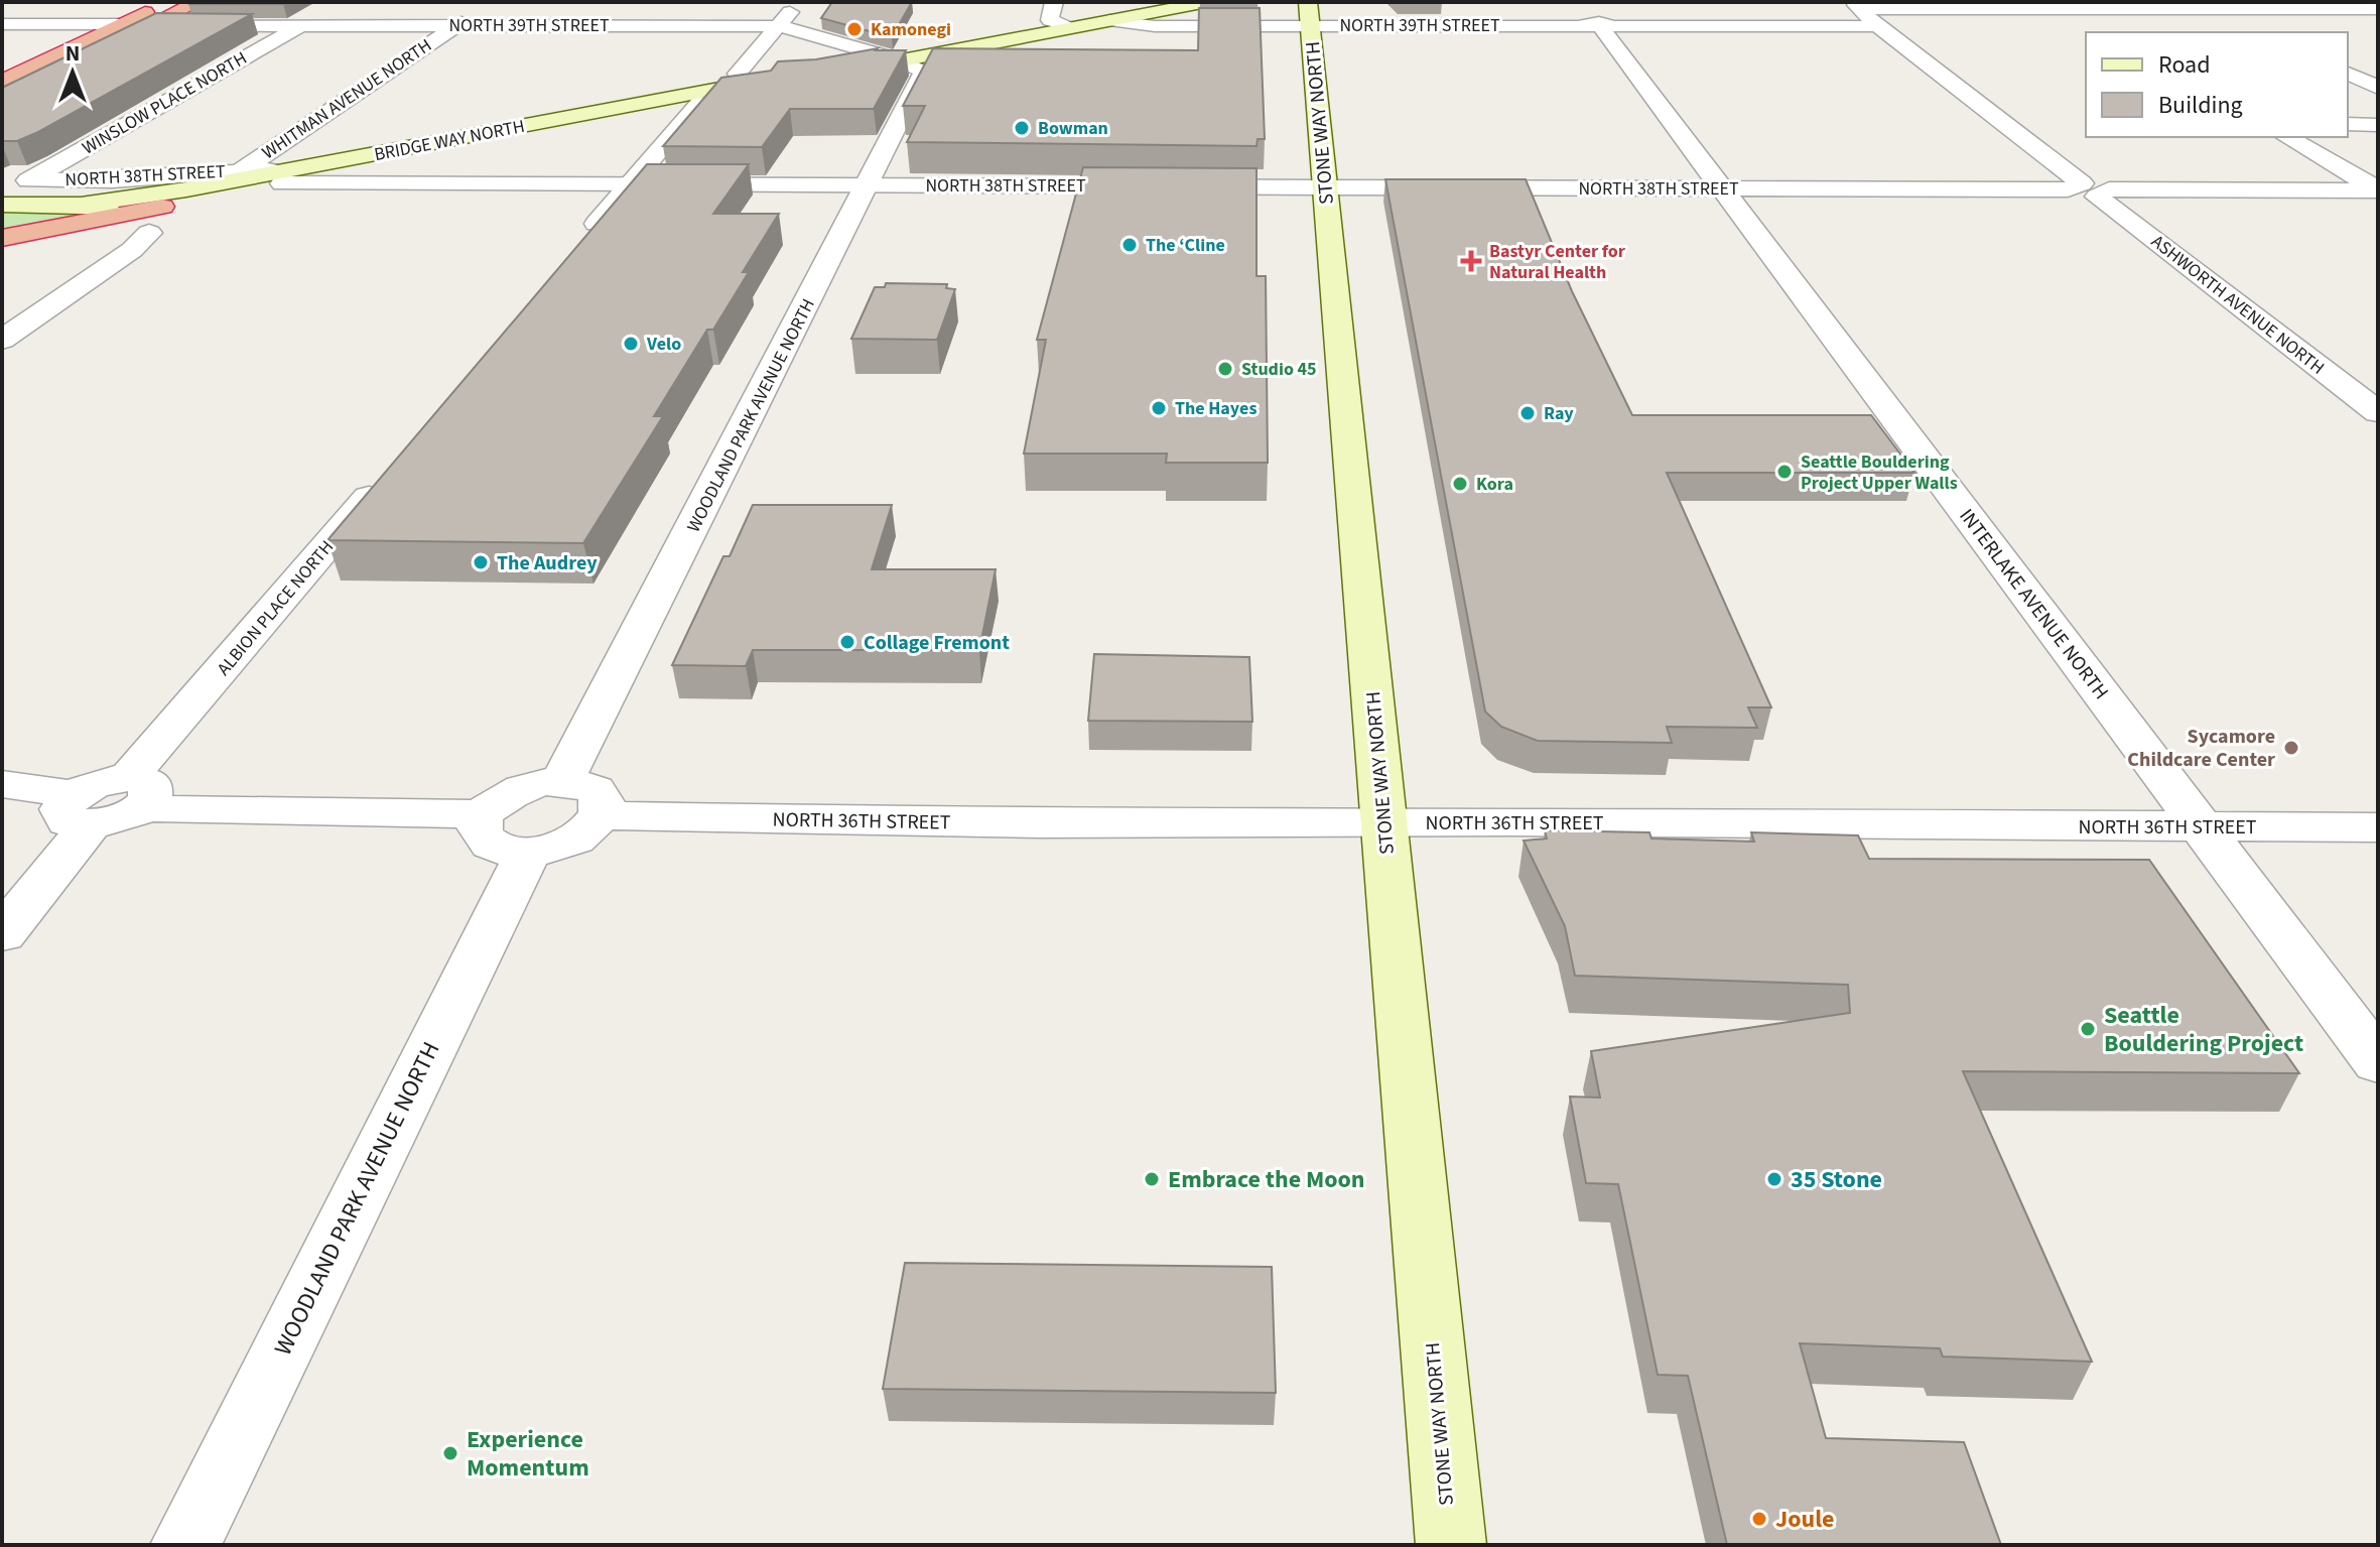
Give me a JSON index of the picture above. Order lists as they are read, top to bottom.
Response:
{
  "streets": {
    "main road": ["STONE WAY NORTH", "BRIDGE WAY NORTH", "NORTH 38TH STREET"],
    "street": [
      "NORTH 39TH STREET",
      "WHITMAN AVENUE NORTH",
      "WINSLOW PLACE NORTH",
      "ASHWORTH AVENUE NORTH",
      "WOODLAND PARK AVENUE NORTH",
      "INTERLAKE AVENUE NORTH",
      "ALBION PLACE NORTH",
      "NORTH 36TH STREET"
    ]
  },
  "crossings": [
    ["NORTH 39TH STREET", "WHITMAN AVENUE NORTH"],
    ["NORTH 39TH STREET", "WINSLOW PLACE NORTH"],
    ["NORTH 39TH STREET", "STONE WAY NORTH"],
    ["NORTH 39TH STREET", "ASHWORTH AVENUE NORTH"],
    ["NORTH 39TH STREET", "WOODLAND PARK AVENUE NORTH"],
    ["NORTH 39TH STREET", "INTERLAKE AVENUE NORTH"],
    ["WHITMAN AVENUE NORTH", "NORTH 38TH STREET"],
    ["WINSLOW PLACE NORTH", "NORTH 38TH STREET"],
    ["STONE WAY NORTH", "NORTH 38TH STREET"],
    ["STONE WAY NORTH", "NORTH 36TH STREET"],
    ["BRIDGE WAY NORTH", "NORTH 38TH STREET"],
    ["NORTH 38TH STREET", "ASHWORTH AVENUE NORTH"],
    ["NORTH 38TH STREET", "WOODLAND PARK AVENUE NORTH"],
    ["NORTH 38TH STREET", "INTERLAKE AVENUE NORTH"],
    ["INTERLAKE AVENUE NORTH", "NORTH 36TH STREET"]
  ],
  "places": {
    "other": [
      "Kamonegi",
      "Bowman",
      "The ‘Cline",
      "Velo",
      "Studio 45",
      "The Hayes",
      "Ray",
      "Seattle Bouldering Project Upper Walls",
      "Kora",
      "The Audrey",
      "Collage Fremont",
      "Sycamore Childcare Center",
      "Seattle Bouldering Project",
      "Embrace the Moon",
      "35 Stone",
      "Experience Momentum",
      "Joule"
    ],
    "health": ["Bastyr Center for Natural Health"]
  },
  "legend": ["Road", "Building"],
  "north": "top"
}
